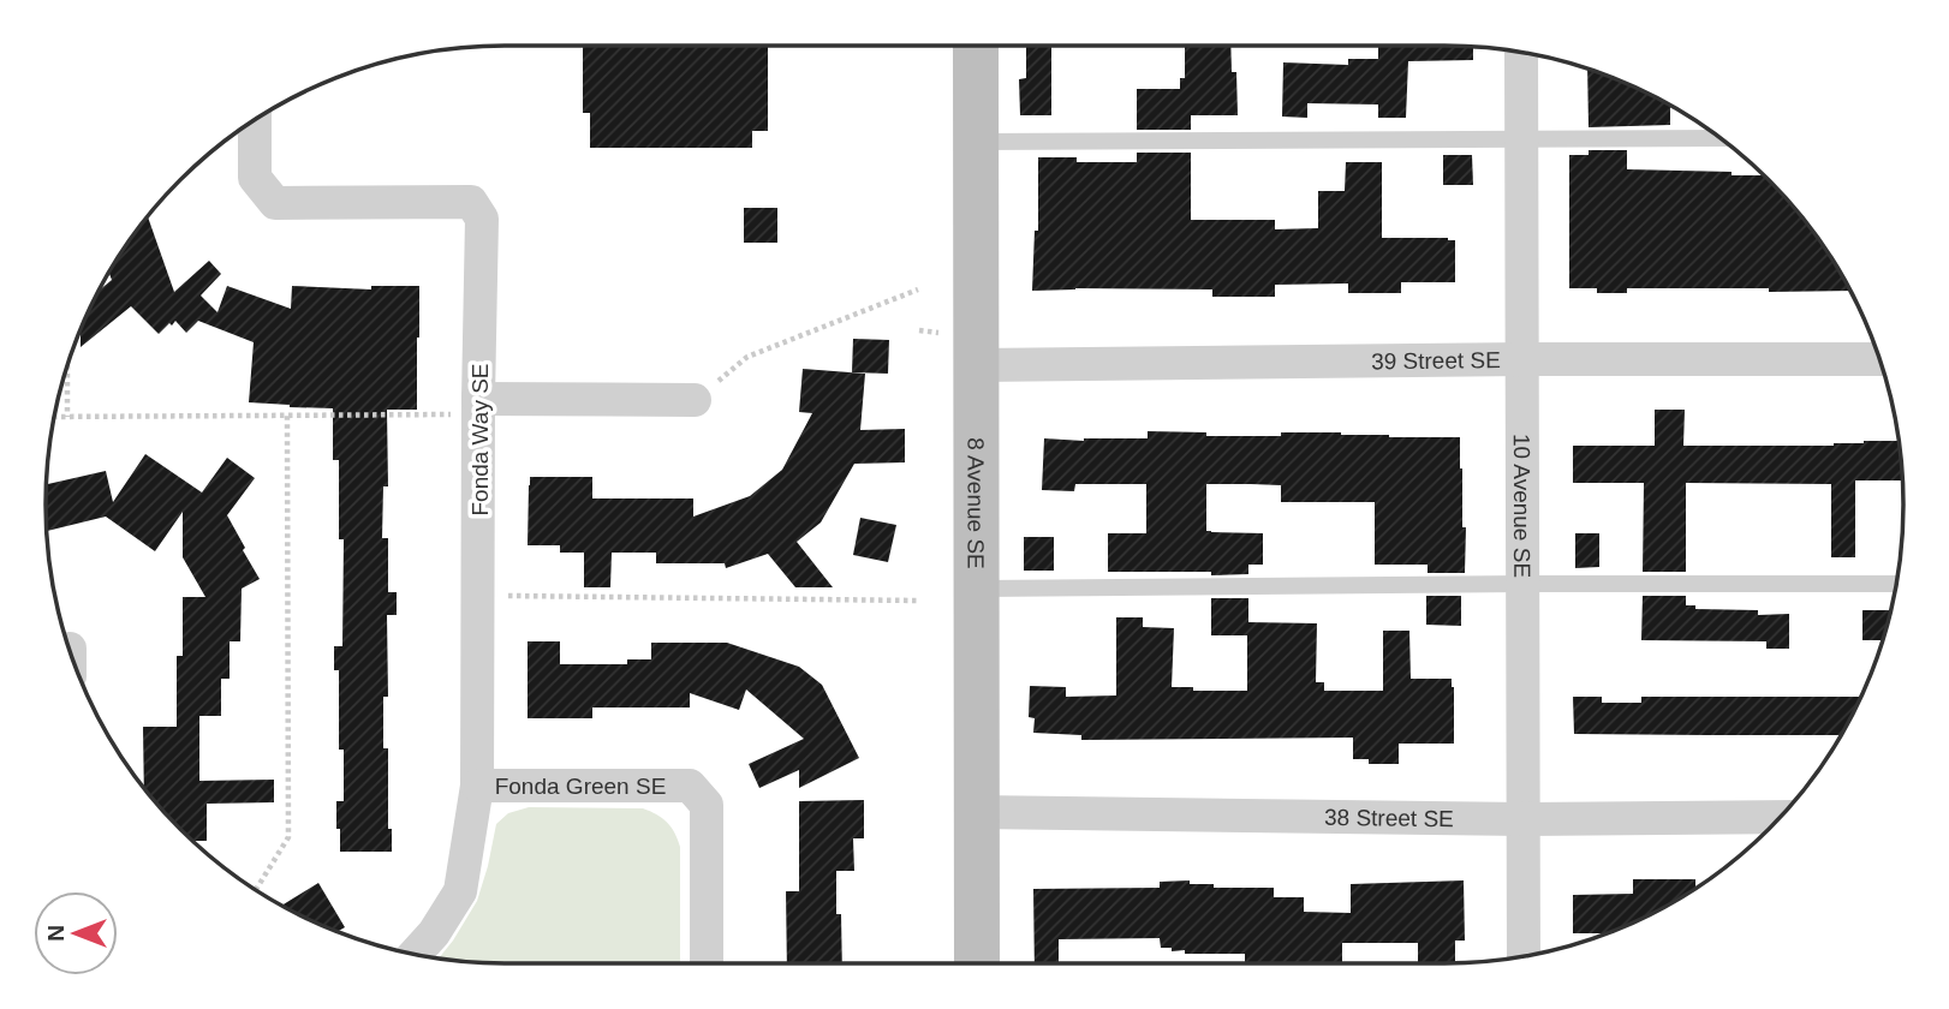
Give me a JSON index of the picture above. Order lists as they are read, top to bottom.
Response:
{
  "streets": {
    "street": [
      "39 Street SE",
      "Fonda Way SE",
      "8 Avenue SE",
      "10 Avenue SE",
      "Fonda Green SE",
      "38 Street SE"
    ]
  },
  "crossings": [
    ["39 Street SE", "8 Avenue SE"],
    ["39 Street SE", "10 Avenue SE"],
    ["Fonda Way SE", "Fonda Green SE"],
    ["8 Avenue SE", "38 Street SE"],
    ["10 Avenue SE", "38 Street SE"]
  ],
  "north": "left"
}
